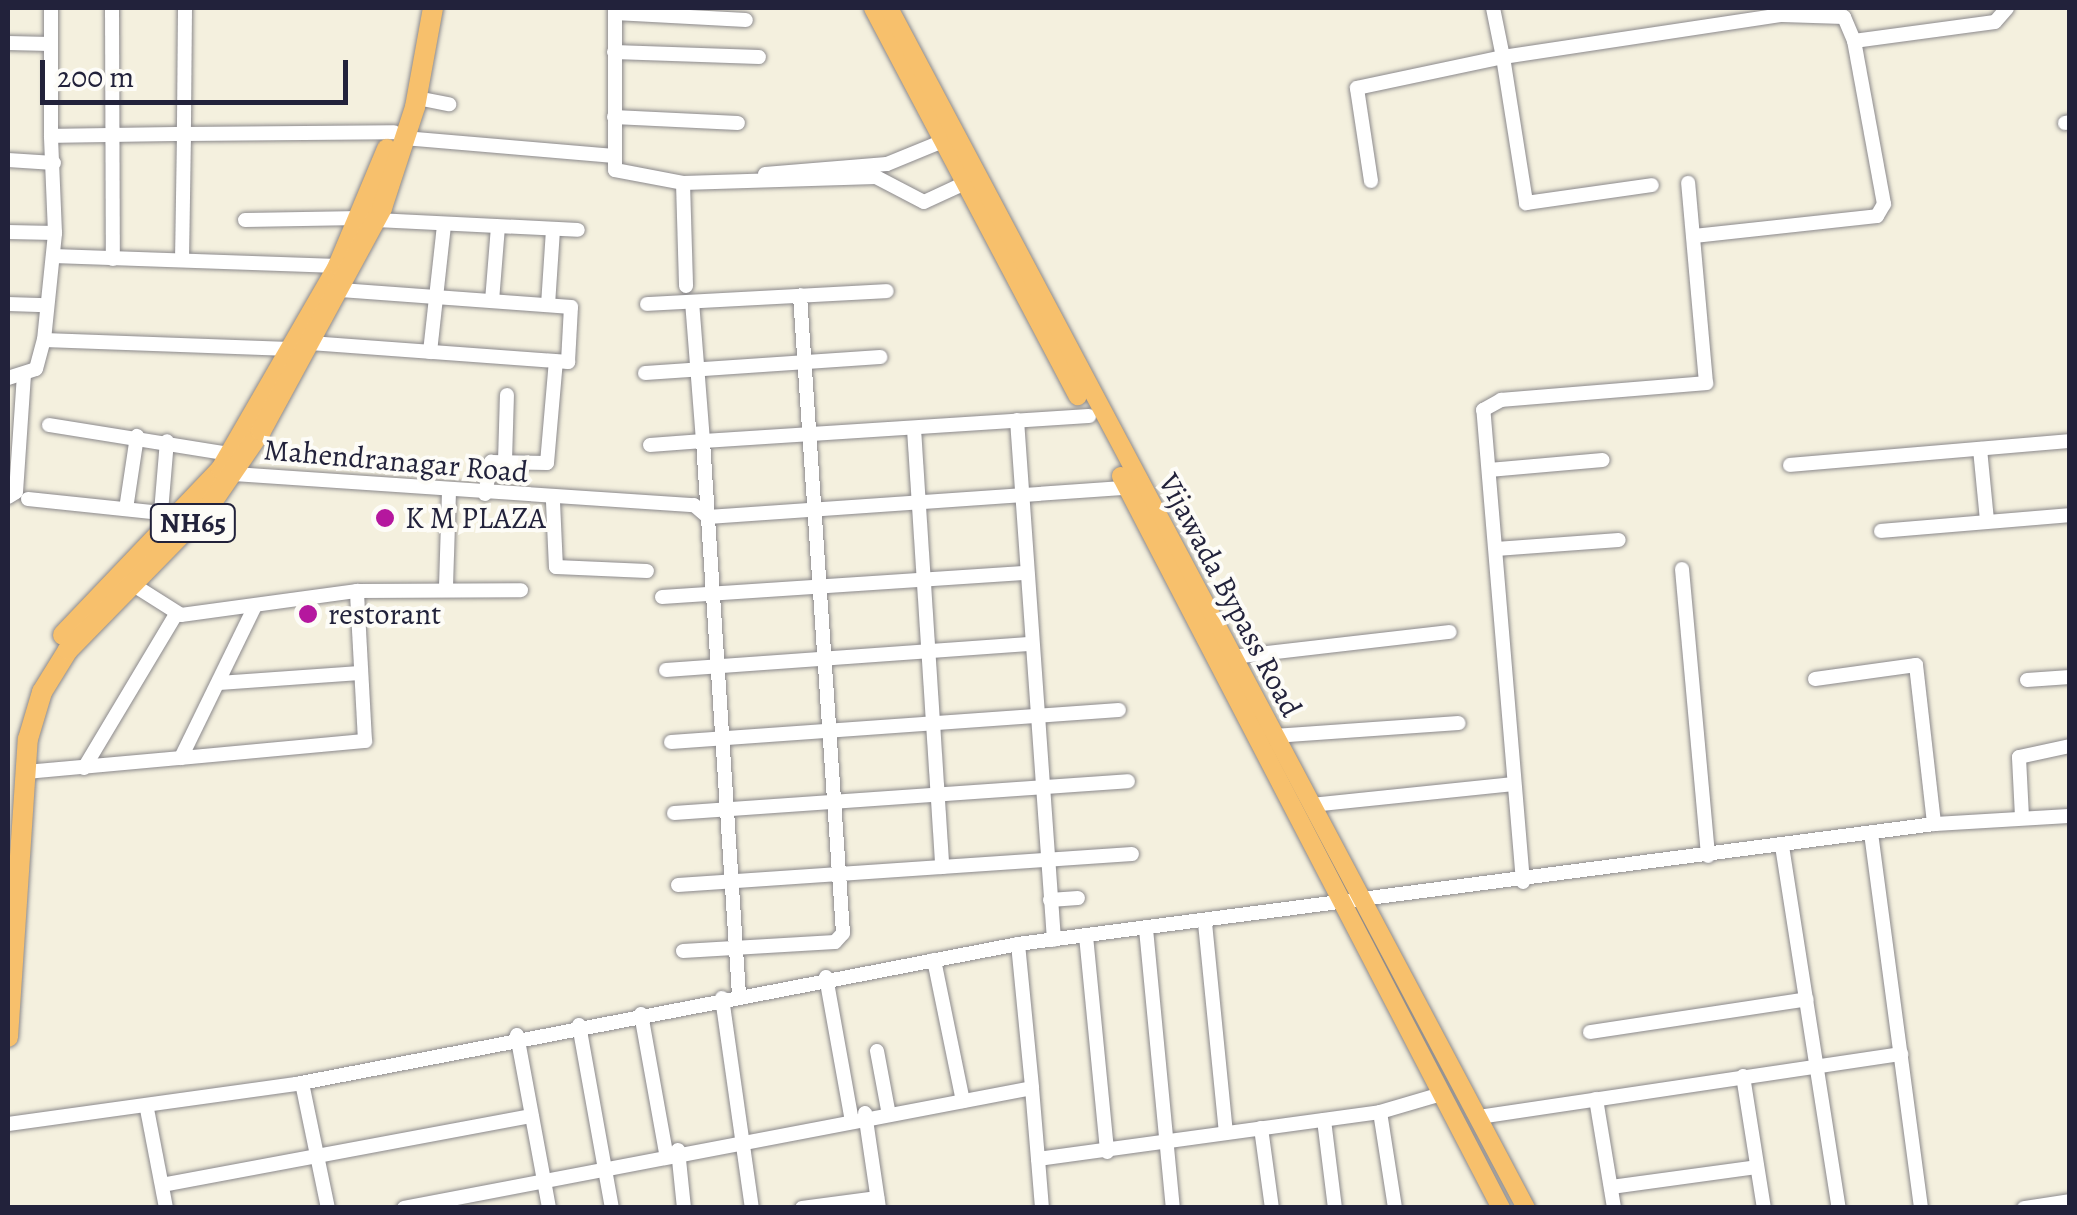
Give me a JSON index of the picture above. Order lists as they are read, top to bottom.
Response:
{
  "streets": {
    "highway": ["NH65"],
    "main road": ["Vijawada Bypass Road"],
    "street": ["Mahendranagar Road"]
  },
  "crossings": [
    ["Mahendranagar Road", "NH65"],
    ["Mahendranagar Road", "Vijawada Bypass Road"]
  ],
  "places": ["K M PLAZA", "restorant"],
  "scale_bar": "200 m"
}
